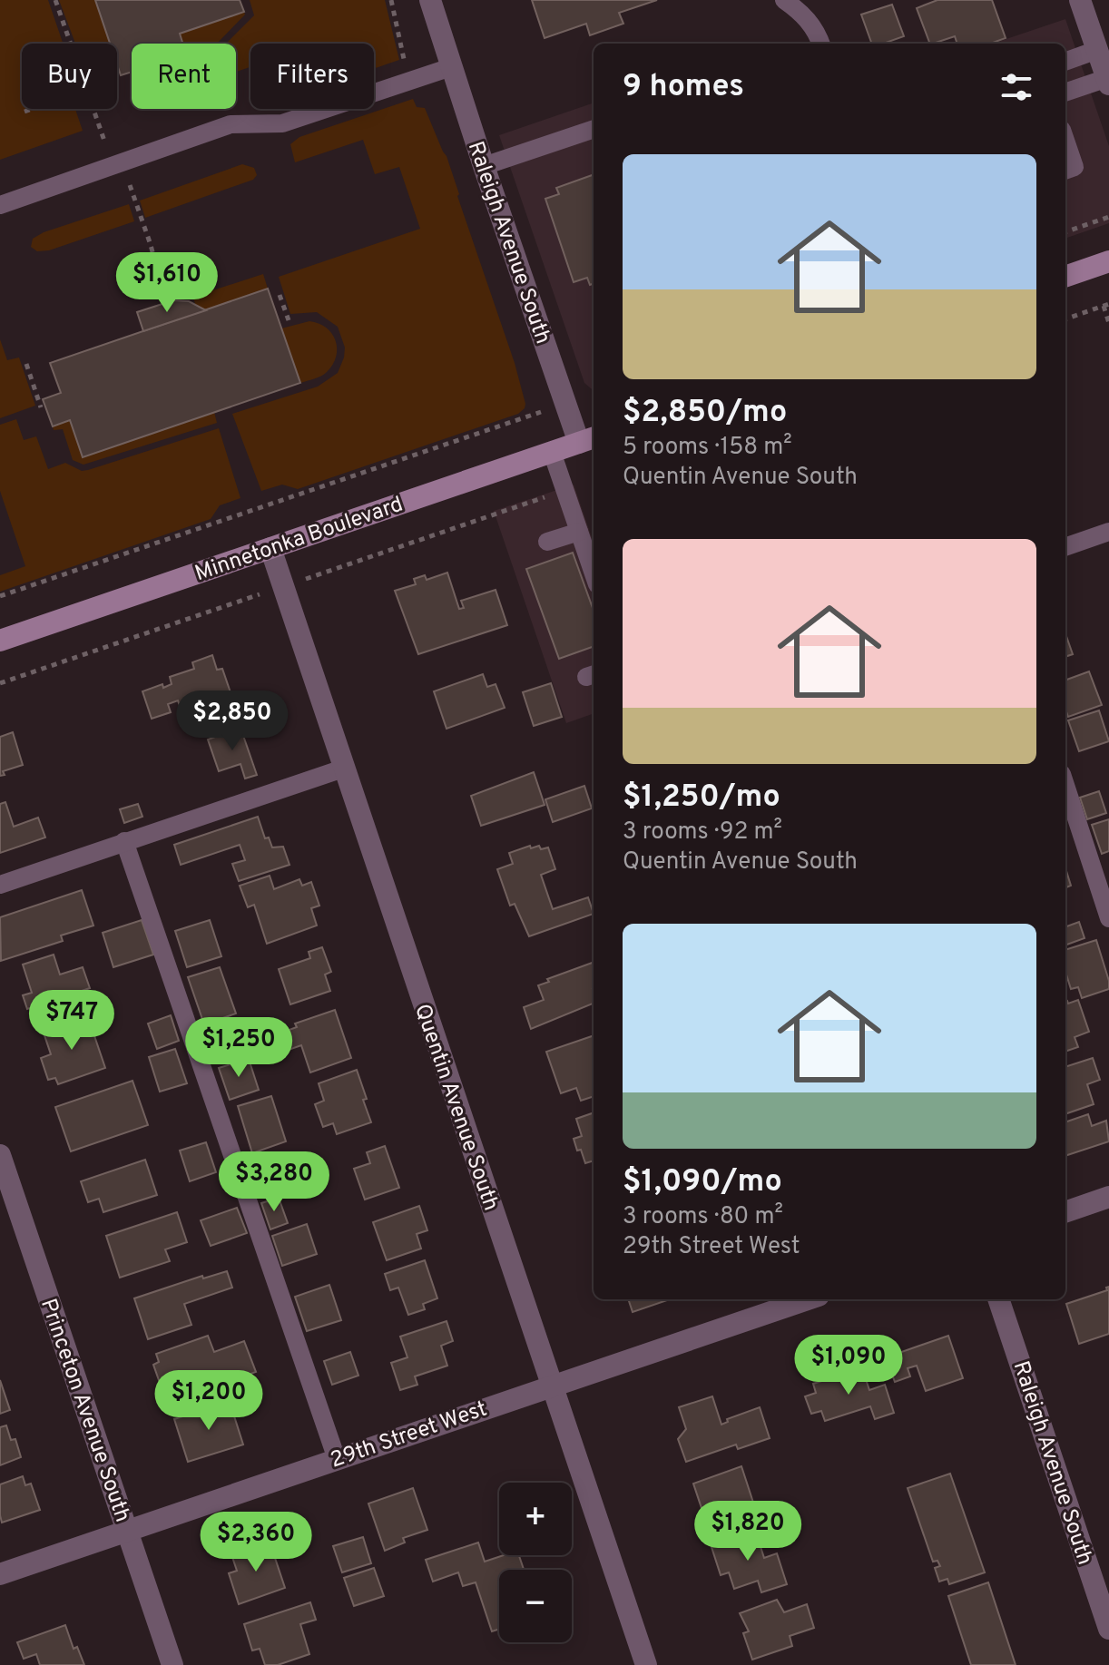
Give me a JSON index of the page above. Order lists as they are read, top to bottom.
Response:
{
  "streets": {
    "main road": ["Minnetonka Boulevard"],
    "street": [
      "Raleigh Avenue South",
      "Quentin Avenue South",
      "Princeton Avenue South",
      "29th Street West"
    ]
  },
  "crossings": [
    ["Raleigh Avenue South", "Minnetonka Boulevard"],
    ["Minnetonka Boulevard", "Quentin Avenue South"],
    ["Quentin Avenue South", "29th Street West"],
    ["Princeton Avenue South", "29th Street West"]
  ],
  "page": {
    "chip": ["Buy", "Rent", "Filters"],
    "heading": "9 homes",
    "list": [
      {
        "name": "$2,850/mo",
        "note": "5 rooms · 158 m² · Quentin Avenue South"
      },
      {
        "name": "$1,250/mo",
        "note": "3 rooms · 92 m² · Quentin Avenue South"
      },
      {
        "name": "$1,090/mo",
        "note": "3 rooms · 80 m² · 29th Street West"
      }
    ],
    "price": [
      "$1,610",
      "$2,850",
      "$747",
      "$1,250",
      "$3,280",
      "$1,090",
      "$1,200",
      "$1,820",
      "$2,360"
    ],
    "map_buttons": ["+", "−"]
  }
}
